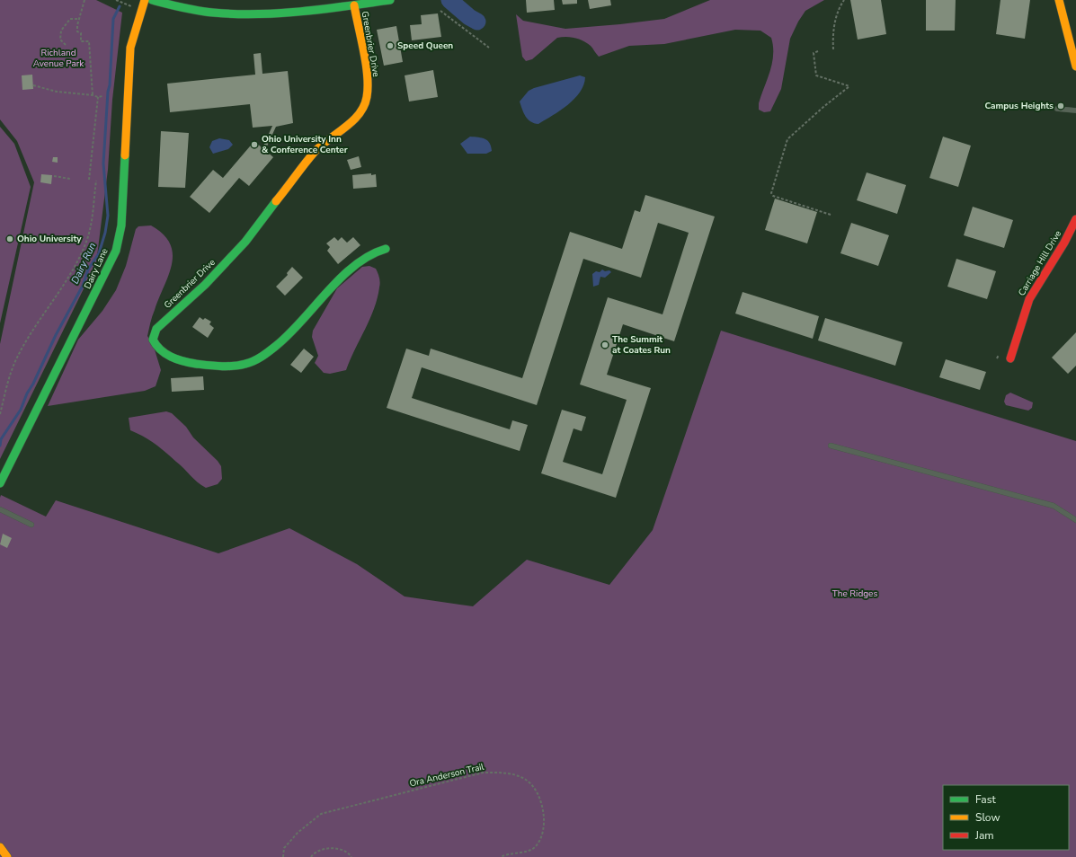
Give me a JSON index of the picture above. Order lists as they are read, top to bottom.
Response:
{
  "streets": {
    "street": ["Greenbrier Drive", "Carriage Hill Drive", "Dairy Lane"],
    "path": ["Ora Anderson Trail"]
  },
  "water": ["Dairy Run"],
  "parks": ["Richland Avenue Park", "The Ridges"],
  "places": [
    "Speed Queen",
    "Campus Heights",
    "Ohio University Inn & Conference Center",
    "Ohio University",
    "The Summit at Coates Run"
  ],
  "legend": ["Fast", "Slow", "Jam"]
}
